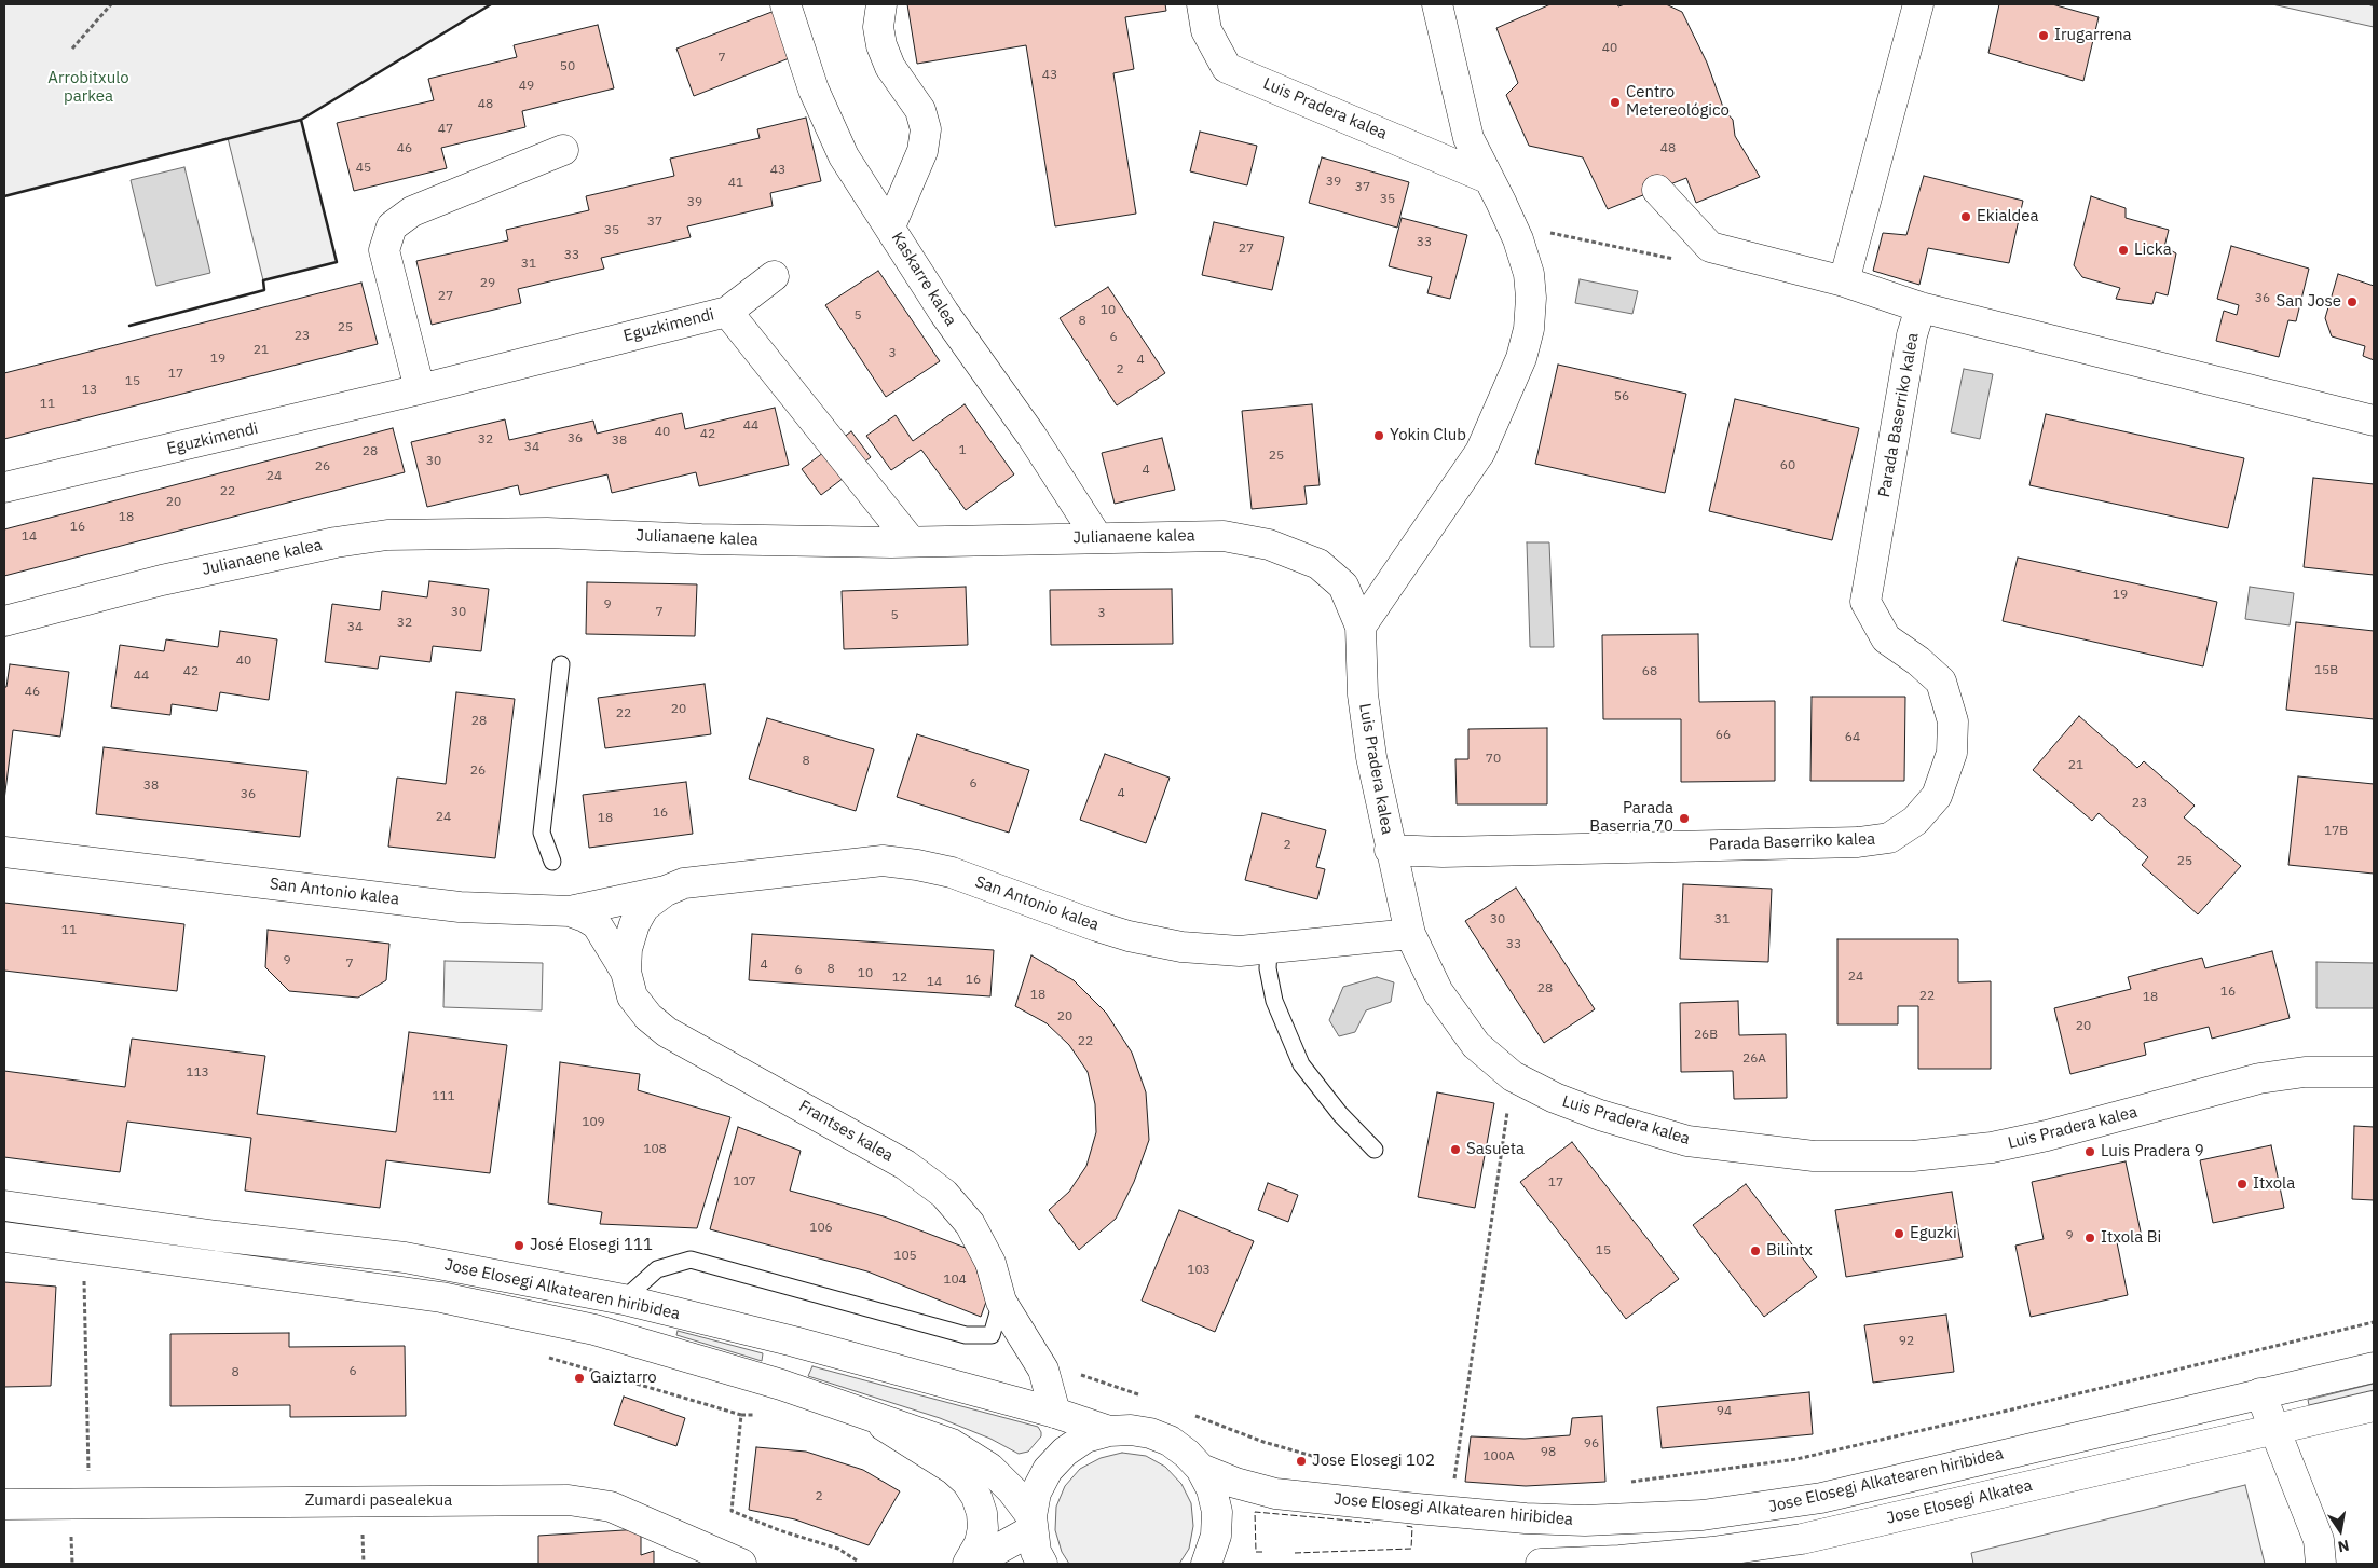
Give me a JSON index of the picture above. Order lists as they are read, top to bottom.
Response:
{
  "streets": {
    "street": [
      "Luis Pradera kalea",
      "Kaskarre kalea",
      "Eguzkimendi",
      "Parada Baserriko kalea",
      "Julianaene kalea",
      "San Antonio kalea",
      "Frantses kalea",
      "Jose Elosegi Alkatearen hiribidea",
      "Zumardi pasealekua",
      "Jose Elosegi Alkatea"
    ]
  },
  "crossings": [
    ["Luis Pradera kalea", "Parada Baserriko kalea"],
    ["Luis Pradera kalea", "Julianaene kalea"],
    ["Luis Pradera kalea", "San Antonio kalea"],
    ["Kaskarre kalea", "Julianaene kalea"],
    ["Eguzkimendi", "Julianaene kalea"],
    ["San Antonio kalea", "Frantses kalea"],
    ["Frantses kalea", "Jose Elosegi Alkatearen hiribidea"]
  ],
  "parks": ["Arrobitxulo parkea"],
  "places": [
    "Irugarrena",
    "Centro Metereológico",
    "Ekialdea",
    "Licka",
    "San Jose",
    "Yokin Club",
    "Parada Baserria 70",
    "Sasueta",
    "Luis Pradera 9",
    "Itxola",
    "Eguzki",
    "Itxola Bi",
    "José Elosegi 111",
    "Bilintx",
    "Gaiztarro",
    "Jose Elosegi 102"
  ],
  "house_numbers": [
    "40",
    "7",
    "50",
    "43",
    "49",
    "48",
    "47",
    "46",
    "48",
    "45",
    "43",
    "39",
    "41",
    "37",
    "35",
    "39",
    "37",
    "35",
    "33",
    "27",
    "33",
    "31",
    "29",
    "27",
    "36",
    "10",
    "5",
    "8",
    "25",
    "23",
    "6",
    "21",
    "3",
    "19",
    "4",
    "2",
    "17",
    "15",
    "13",
    "56",
    "11",
    "44",
    "40",
    "42",
    "36",
    "32",
    "38",
    "34",
    "1",
    "28",
    "25",
    "30",
    "60",
    "26",
    "4",
    "24",
    "22",
    "20",
    "18",
    "16",
    "14",
    "19",
    "9",
    "30",
    "7",
    "3",
    "5",
    "32",
    "34",
    "40",
    "15B",
    "42",
    "68",
    "44",
    "46",
    "20",
    "22",
    "28",
    "66",
    "64",
    "70",
    "8",
    "21",
    "26",
    "6",
    "38",
    "4",
    "36",
    "23",
    "16",
    "24",
    "18",
    "17B",
    "2",
    "25",
    "30",
    "31",
    "11",
    "33",
    "9",
    "7",
    "4",
    "8",
    "6",
    "10",
    "24",
    "12",
    "16",
    "14",
    "28",
    "16",
    "18",
    "22",
    "18",
    "20",
    "20",
    "26B",
    "22",
    "26A",
    "113",
    "111",
    "109",
    "108",
    "107",
    "17",
    "106",
    "9",
    "15",
    "105",
    "103",
    "104",
    "92",
    "6",
    "8",
    "94",
    "96",
    "98",
    "100A",
    "2"
  ],
  "north": "bottom"
}
